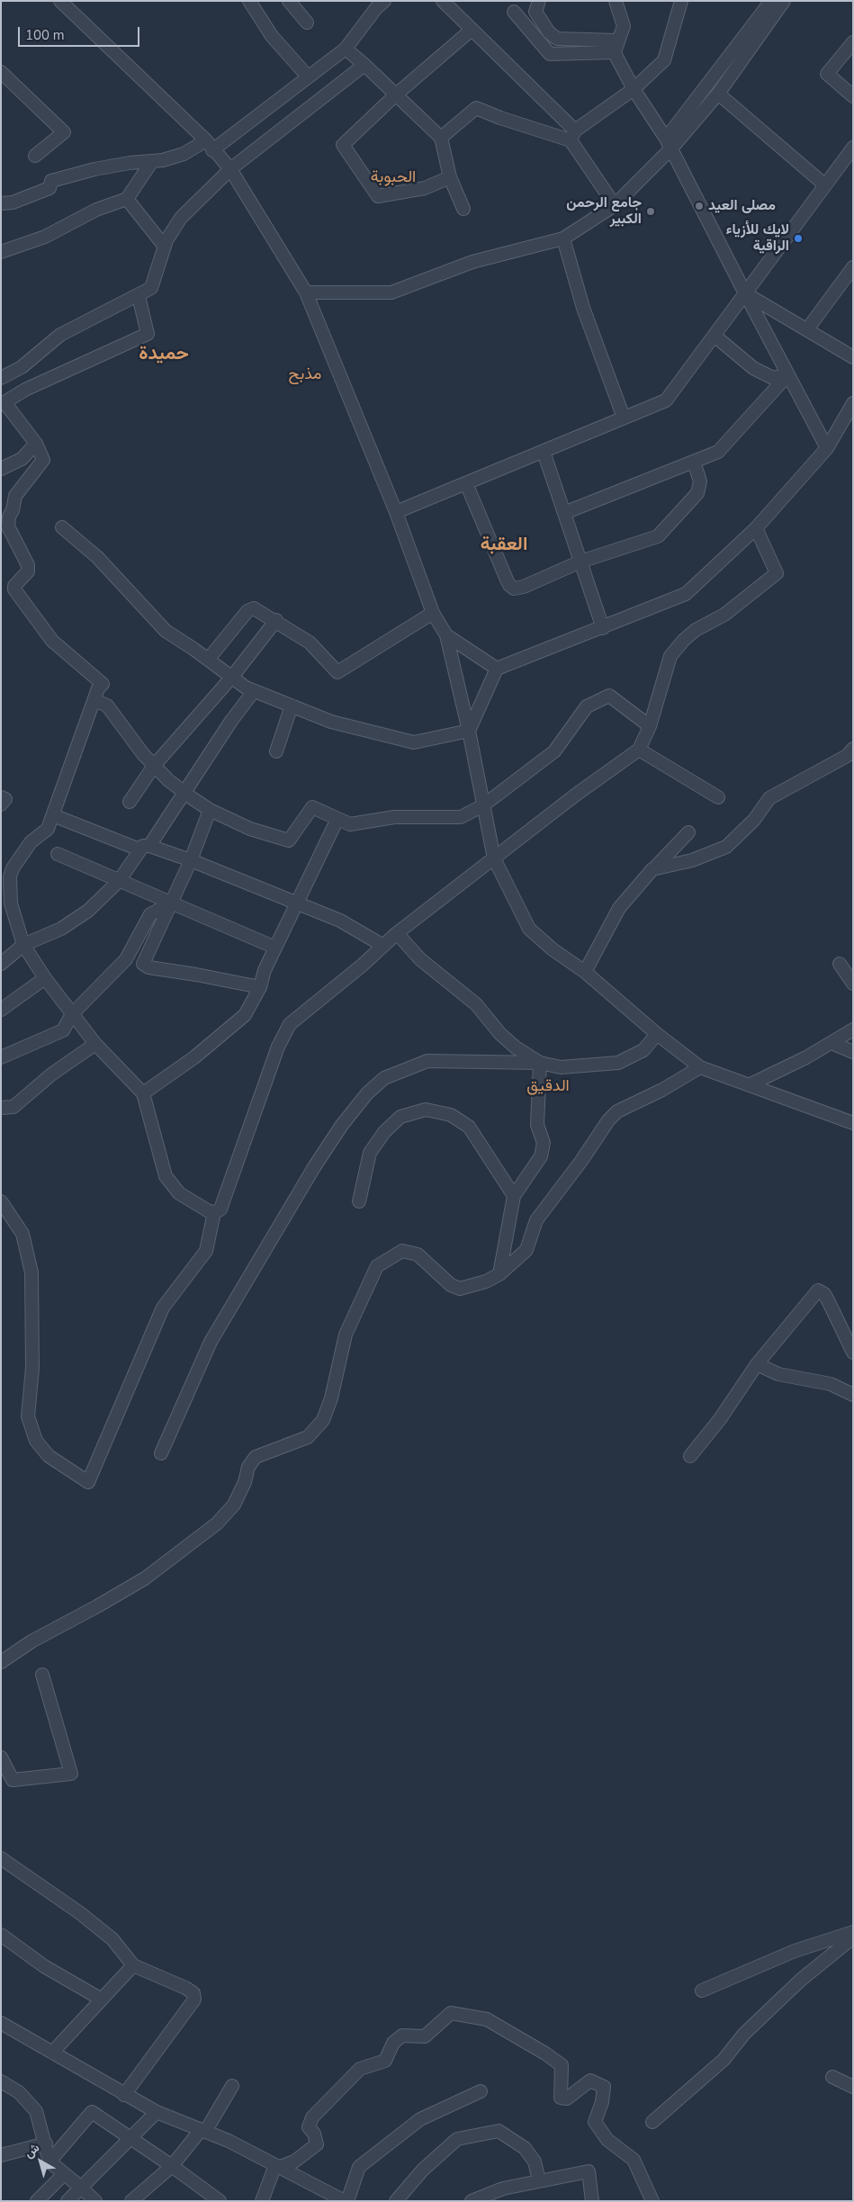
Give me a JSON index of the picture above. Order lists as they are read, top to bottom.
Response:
{
  "districts": [
    "الحبوبة",
    "حميدة",
    "مذبح",
    "العقبة",
    "الدقيق"
  ],
  "places": ["مصلى العيد", "جامع الرحمن الكبير", "لايك للأزياء الراقية"],
  "scale_bar": "100 m",
  "north": "top left"
}
